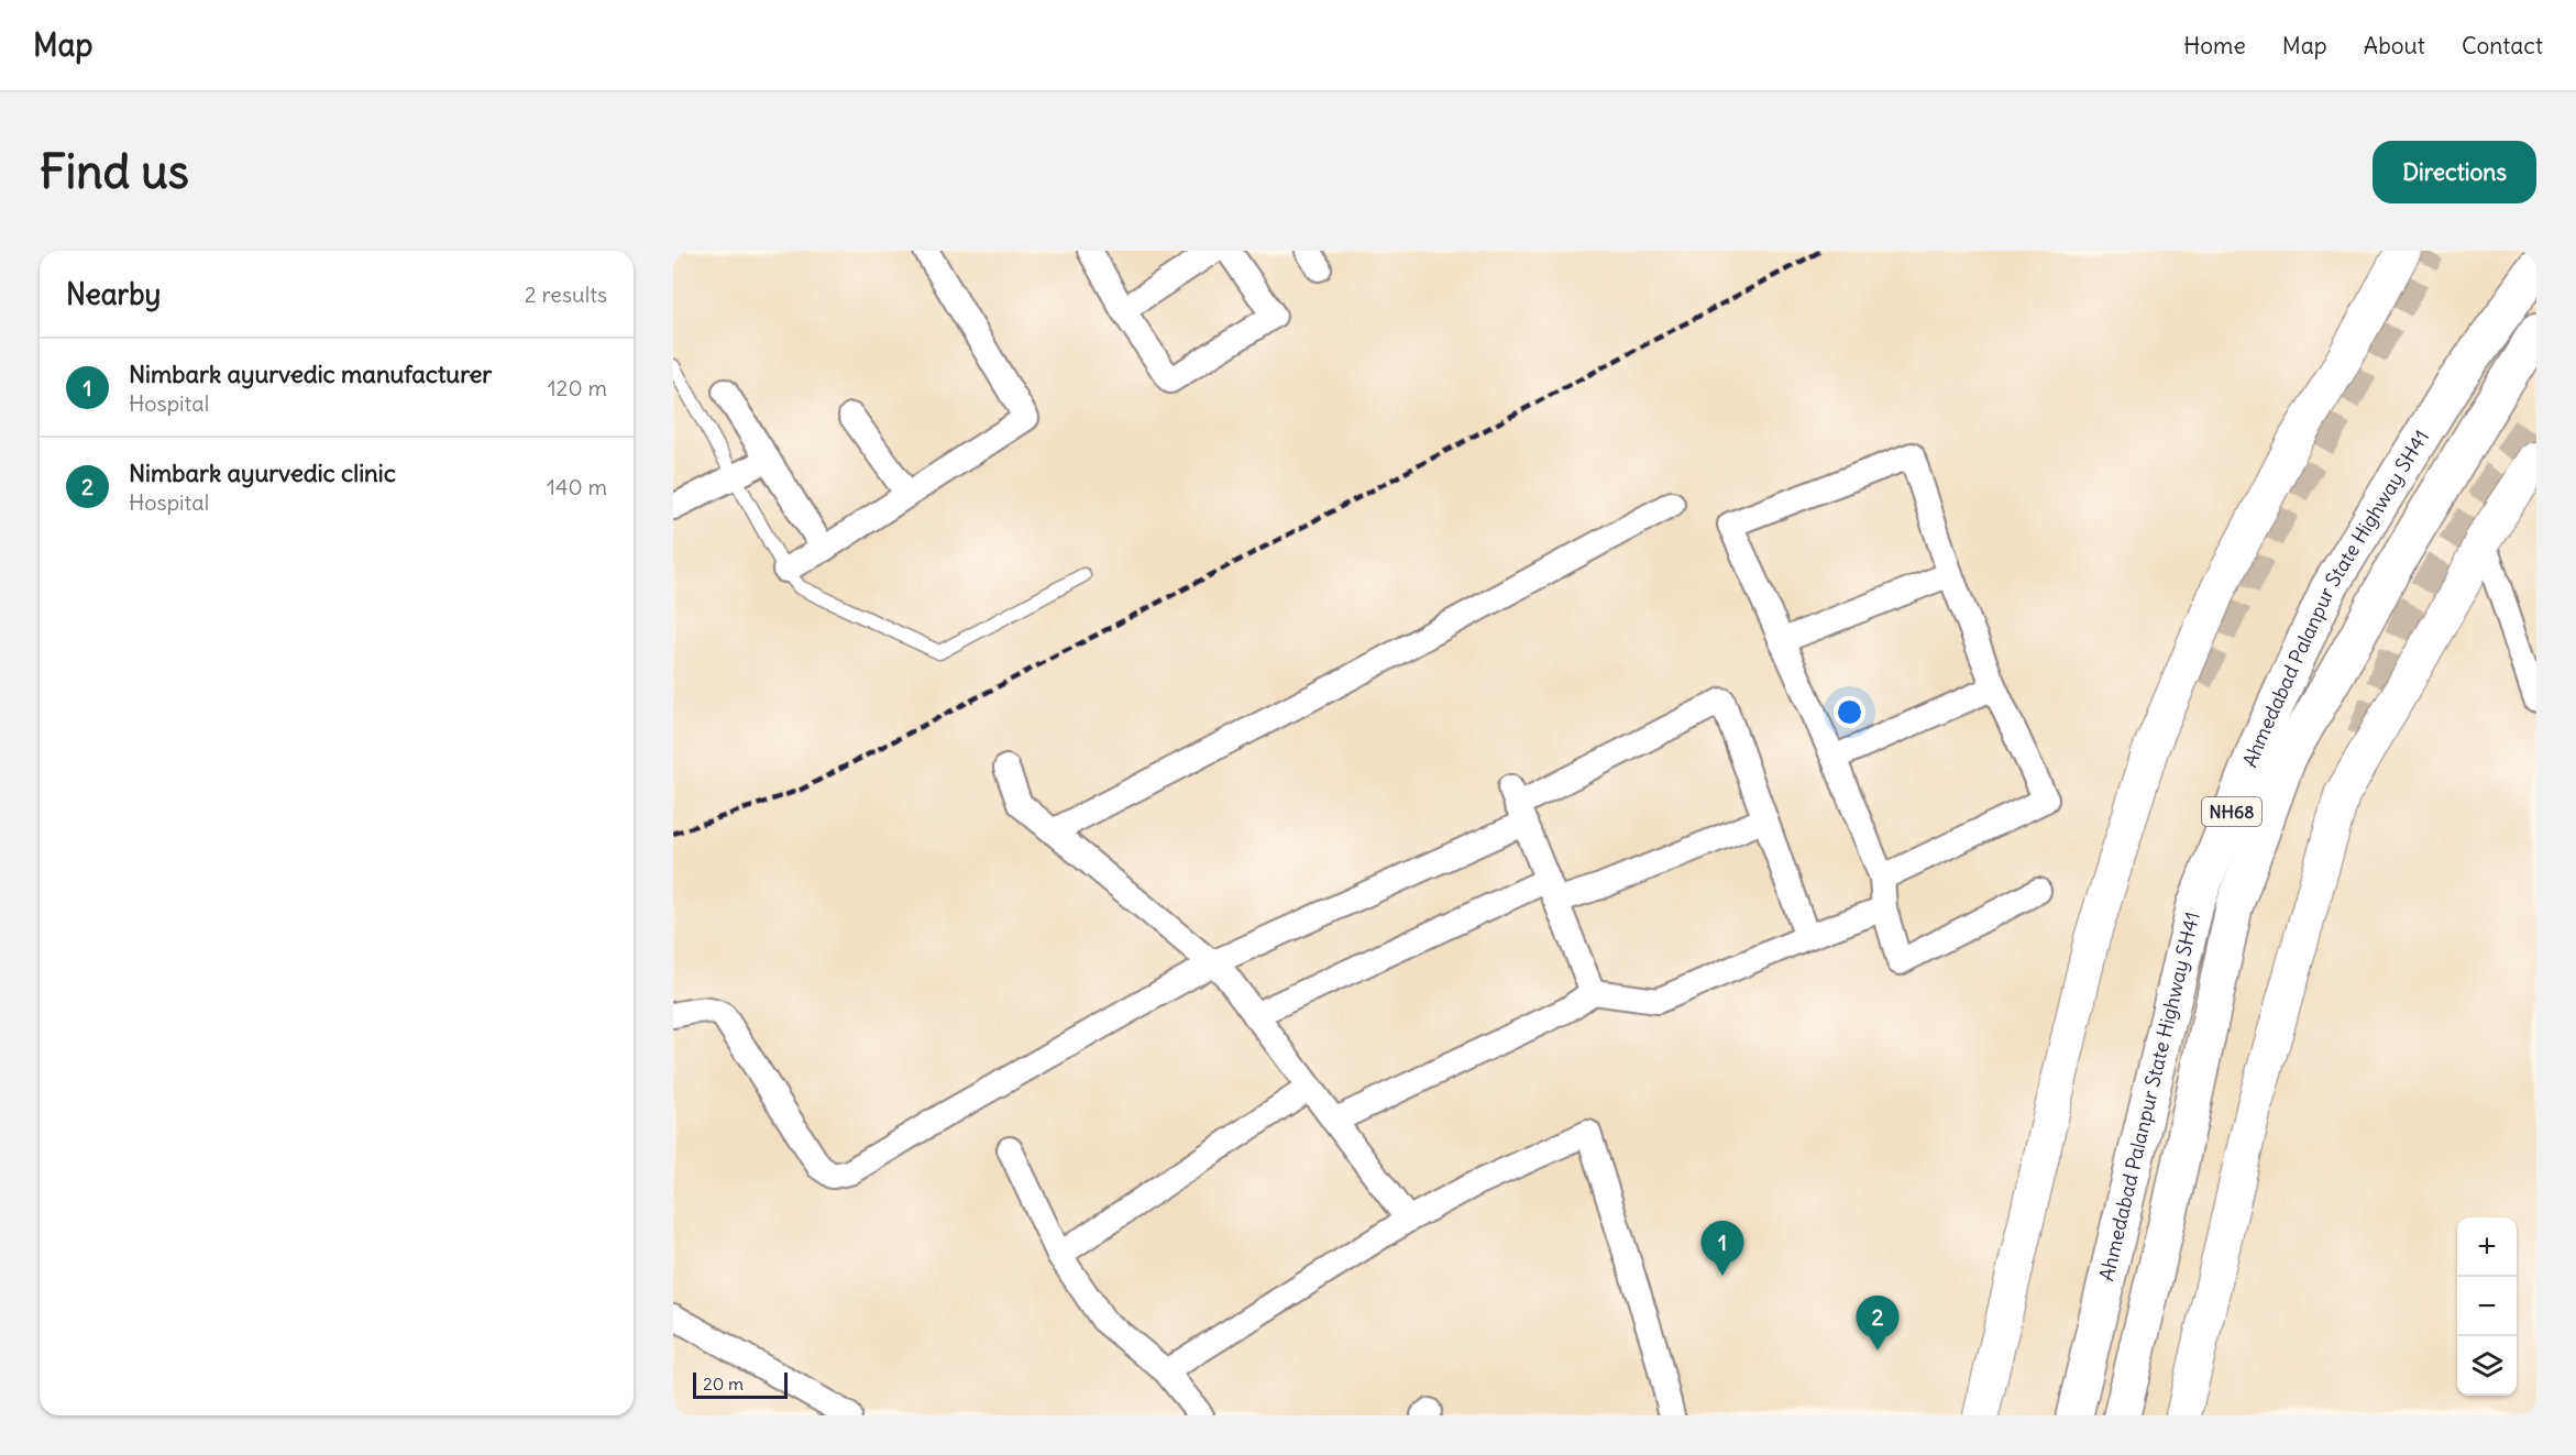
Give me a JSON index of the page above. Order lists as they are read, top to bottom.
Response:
{
  "streets": {
    "highway": ["Ahmedabad Palanpur State Highway SH41", "NH68"]
  },
  "scale_bar": "20 m",
  "page": {
    "header": "Map",
    "nav": [
      "Home",
      "Map",
      "About",
      "Contact"
    ],
    "buttons": "Directions",
    "title": "Find us",
    "heading": ["Nearby", "2 results"],
    "list": [
      {
        "mark": "1",
        "name": "Nimbark ayurvedic manufacturer",
        "note": "Hospital",
        "value": "120 m"
      },
      {
        "mark": "2",
        "name": "Nimbark ayurvedic clinic",
        "note": "Hospital",
        "value": "140 m"
      }
    ],
    "map_buttons": ["+", "−"],
    "pins": ["1", "2"],
    "scale": "20 m"
  }
}
